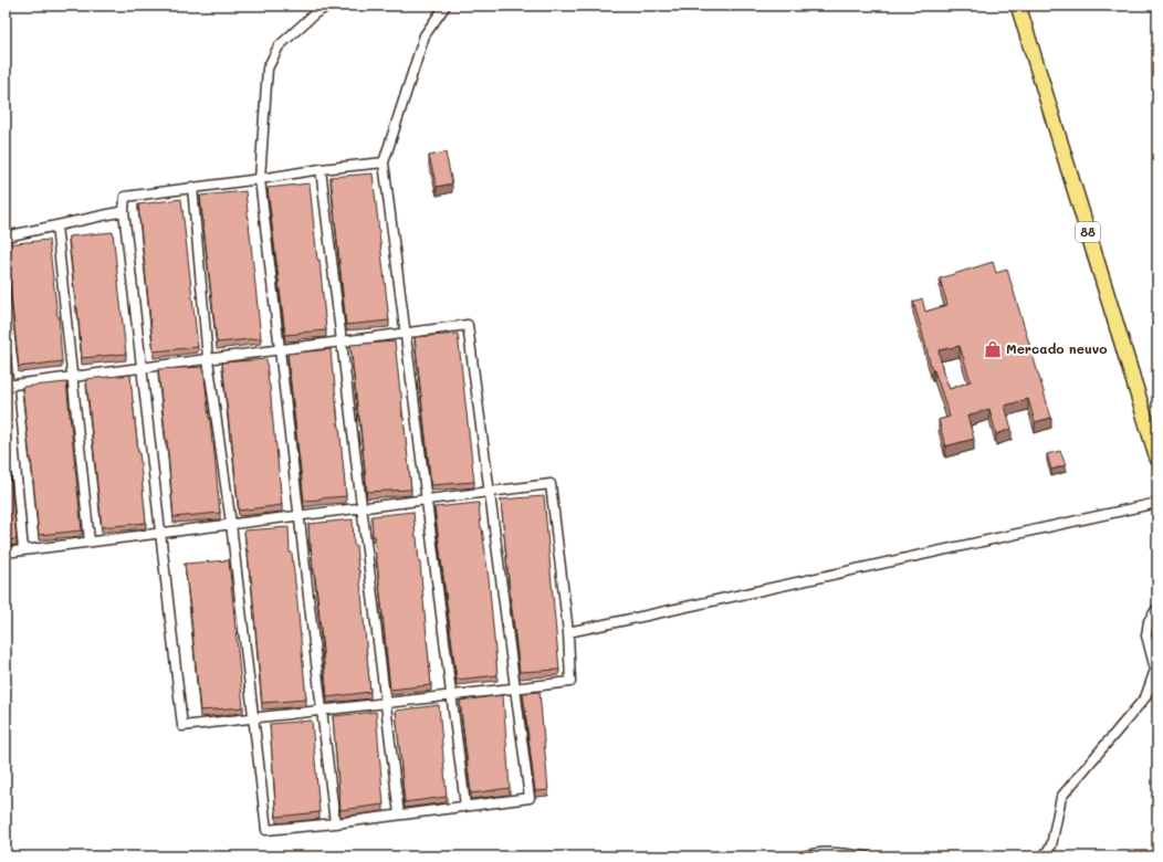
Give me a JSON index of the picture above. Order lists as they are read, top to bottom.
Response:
{
  "streets": {
    "highway": ["88"]
  },
  "places": {
    "shop": ["Mercado neuvo"]
  }
}
